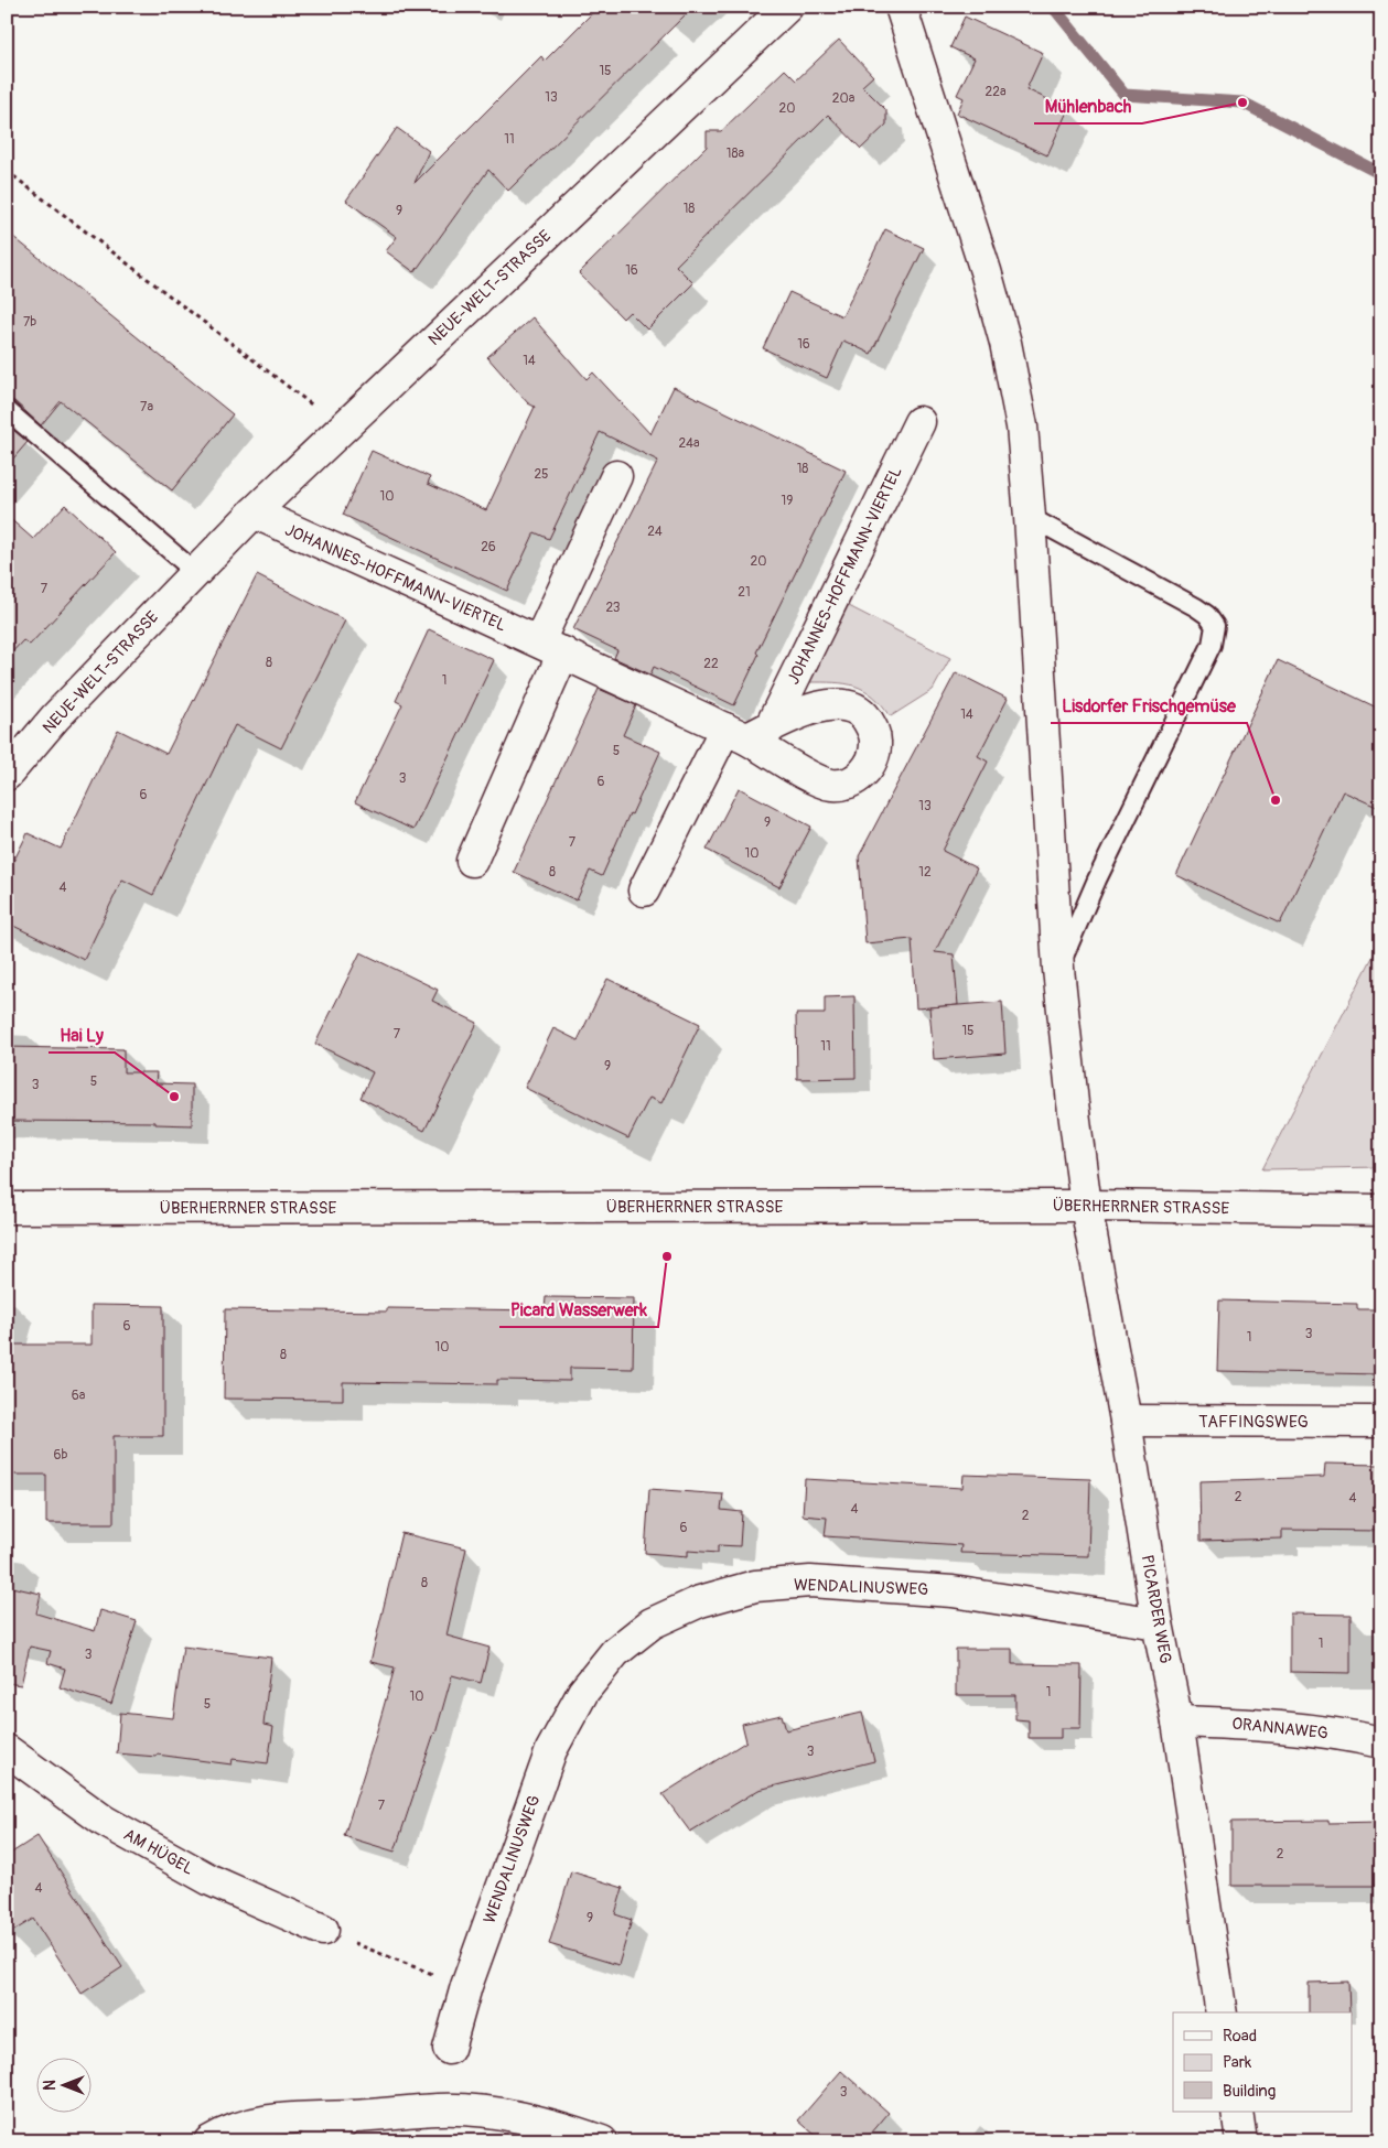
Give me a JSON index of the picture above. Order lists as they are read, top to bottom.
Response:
{
  "streets": {
    "street": [
      "NEUE-WELT-STRASSE",
      "JOHANNES-HOFFMANN-VIERTEL",
      "ÜBERHERRNER STRASSE",
      "TAFFINGSWEG",
      "WENDALINUSWEG",
      "PICARDER WEG",
      "ORANNAWEG",
      "AM HÜGEL"
    ]
  },
  "crossings": [
    ["NEUE-WELT-STRASSE", "JOHANNES-HOFFMANN-VIERTEL"],
    ["ÜBERHERRNER STRASSE", "PICARDER WEG"],
    ["TAFFINGSWEG", "PICARDER WEG"],
    ["WENDALINUSWEG", "PICARDER WEG"],
    ["PICARDER WEG", "ORANNAWEG"]
  ],
  "places": [
    "Mühlenbach",
    "Lisdorfer Frischgemüse",
    "Hai Ly",
    "Picard Wasserwerk"
  ],
  "house_numbers": [
    "15",
    "22a",
    "13",
    "20a",
    "20",
    "11",
    "18a",
    "18",
    "9",
    "16",
    "7b",
    "16",
    "14",
    "7a",
    "24a",
    "18",
    "25",
    "10",
    "19",
    "24",
    "26",
    "20",
    "7",
    "21",
    "23",
    "8",
    "22",
    "1",
    "14",
    "5",
    "3",
    "6",
    "6",
    "13",
    "9",
    "7",
    "10",
    "8",
    "12",
    "4",
    "15",
    "7",
    "11",
    "9",
    "5",
    "3",
    "6",
    "3",
    "1",
    "10",
    "8",
    "6a",
    "6b",
    "2",
    "4",
    "4",
    "2",
    "6",
    "8",
    "1",
    "3",
    "1",
    "10",
    "5",
    "3",
    "7",
    "2",
    "4",
    "9",
    "3"
  ],
  "legend": ["Road", "Park", "Building"],
  "north": "left"
}
